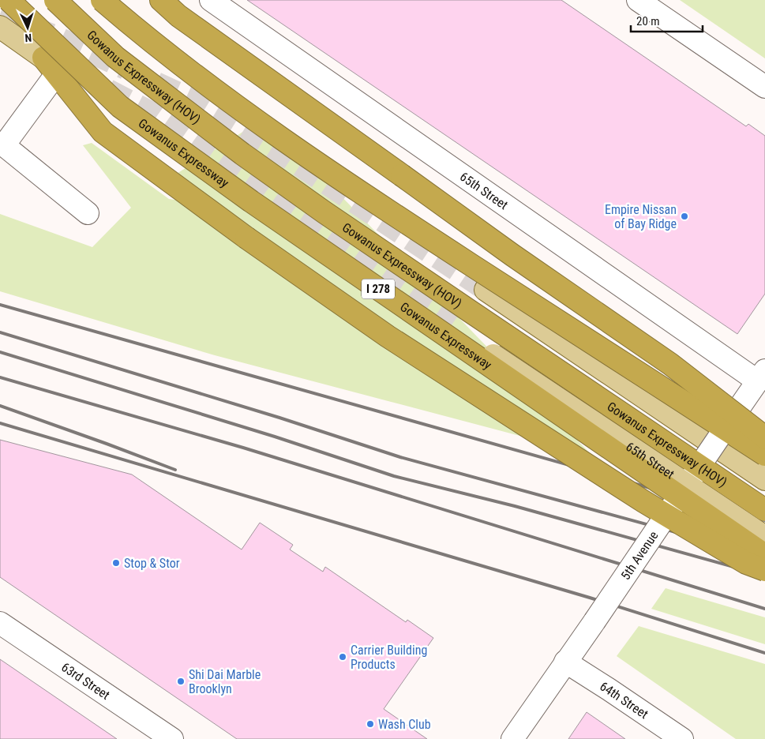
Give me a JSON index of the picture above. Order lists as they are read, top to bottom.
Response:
{
  "streets": {
    "highway": ["Gowanus Expressway (HOV)", "Gowanus Expressway", "I 278"],
    "main road": ["65th Street"],
    "street": ["5th Avenue", "63rd Street", "64th Street"]
  },
  "crossings": [
    ["65th Street", "5th Avenue"],
    ["5th Avenue", "64th Street"]
  ],
  "places": [
    "Empire Nissan of Bay Ridge",
    "Stop & Stor",
    "Carrier Building Products",
    "Shi Dai Marble Brooklyn",
    "Wash Club"
  ],
  "scale_bar": "20 m",
  "north": "bottom"
}
